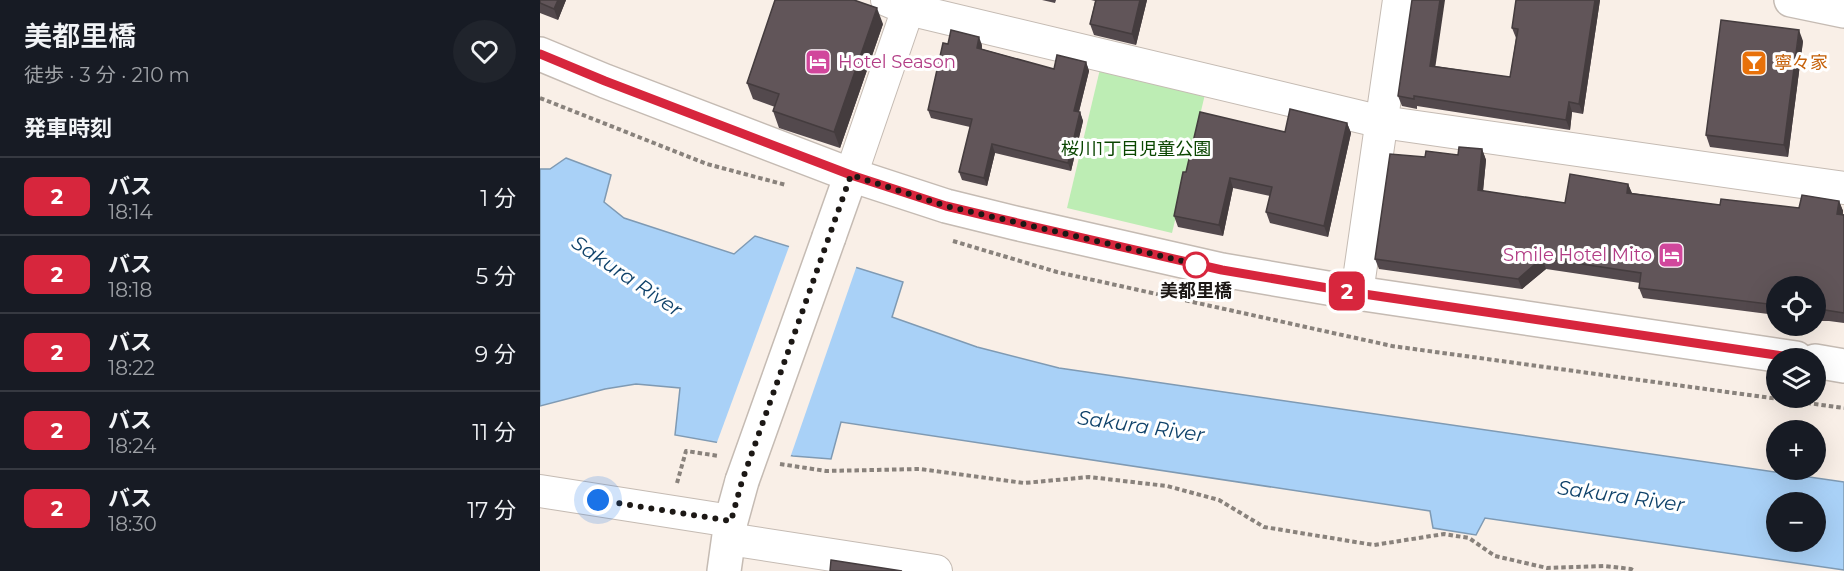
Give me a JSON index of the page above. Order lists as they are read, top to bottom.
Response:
{
  "water": ["Sakura River"],
  "parks": ["桜川1丁目児童公園"],
  "places": {
    "hotel": ["Hotel Season", "Smile Hotel Mito"],
    "bar": ["寧々家"],
    "other": ["美都里橋"]
  },
  "lines": ["bus line 2"],
  "page": {
    "heading": [
      ["美都里橋", "徒歩 · 3 分 · 210 m"],
      "発車時刻"
    ],
    "on_map": "2",
    "list": [
      {
        "mark": "2",
        "name": "バス",
        "note": "18:14",
        "value": "1 分"
      },
      {
        "mark": "2",
        "name": "バス",
        "note": "18:18",
        "value": "5 分"
      },
      {
        "mark": "2",
        "name": "バス",
        "note": "18:22",
        "value": "9 分"
      },
      {
        "mark": "2",
        "name": "バス",
        "note": "18:24",
        "value": "11 分"
      },
      {
        "mark": "2",
        "name": "バス",
        "note": "18:30",
        "value": "17 分"
      }
    ],
    "map_buttons": ["+", "−"]
  }
}
